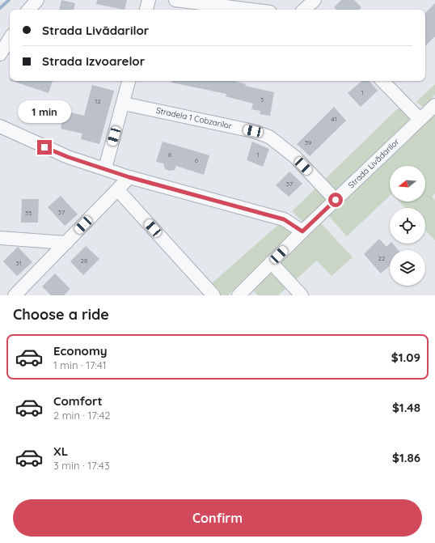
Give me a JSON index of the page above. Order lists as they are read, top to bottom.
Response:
{
  "streets": {
    "street": ["Stradela 1 Cobzarilor", "Strada Livădarilor"]
  },
  "crossings": [
    ["Stradela 1 Cobzarilor", "Strada Livădarilor"]
  ],
  "house_numbers": [
    "1",
    "3",
    "12",
    "41",
    "39",
    "8",
    "1",
    "6",
    "37",
    "37",
    "35",
    "22",
    "28",
    "31"
  ],
  "north": "left",
  "page": {
    "banner": ["Strada Livădarilor", "Strada Izvoarelor"],
    "bubble": "1 min",
    "heading": "Choose a ride",
    "list": [
      {
        "name": "Economy",
        "note": "1 min · 17:41",
        "value": "$1.09"
      },
      {
        "name": "Comfort",
        "note": "2 min · 17:42",
        "value": "$1.48"
      },
      {
        "name": "XL",
        "note": "3 min · 17:43",
        "value": "$1.86"
      }
    ],
    "buttons": "Confirm"
  }
}
